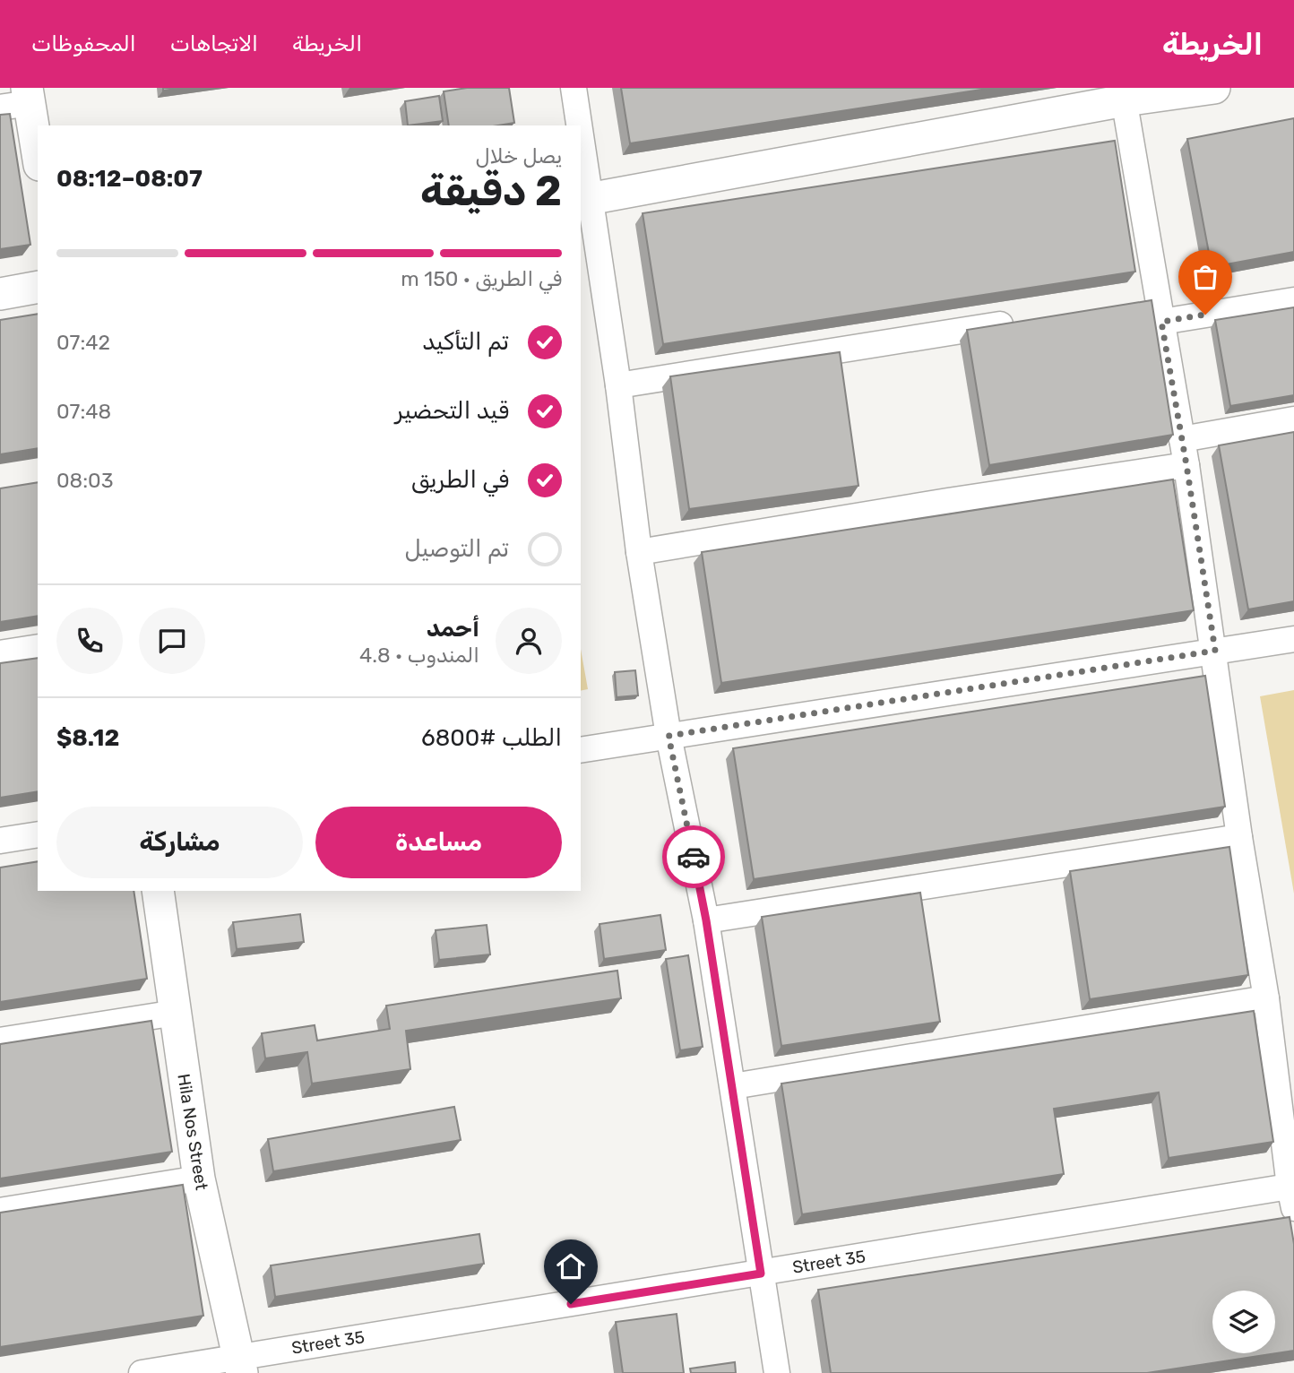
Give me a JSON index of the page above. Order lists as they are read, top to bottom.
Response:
{
  "streets": {
    "street": ["Hila Nos Street", "Street 35"]
  },
  "crossings": [
    ["Hila Nos Street", "Street 35"]
  ],
  "page": {
    "header": "الخريطة",
    "nav": ["الخريطة", "الاتجاهات", "المحفوظات"],
    "heading": ["2 دقيقة", "يصل خلال", "08:07–08:12"],
    "panel": [
      "أحمد",
      "المندوب · 4.8",
      "الطلب #6800",
      "$8.12"
    ],
    "bar": "في الطريق · 150 m",
    "list": [
      ["تم التأكيد", "07:42"],
      ["قيد التحضير", "07:48"],
      ["في الطريق", "08:03"],
      "تم التوصيل"
    ],
    "buttons": ["مساعدة", "مشاركة"]
  }
}
